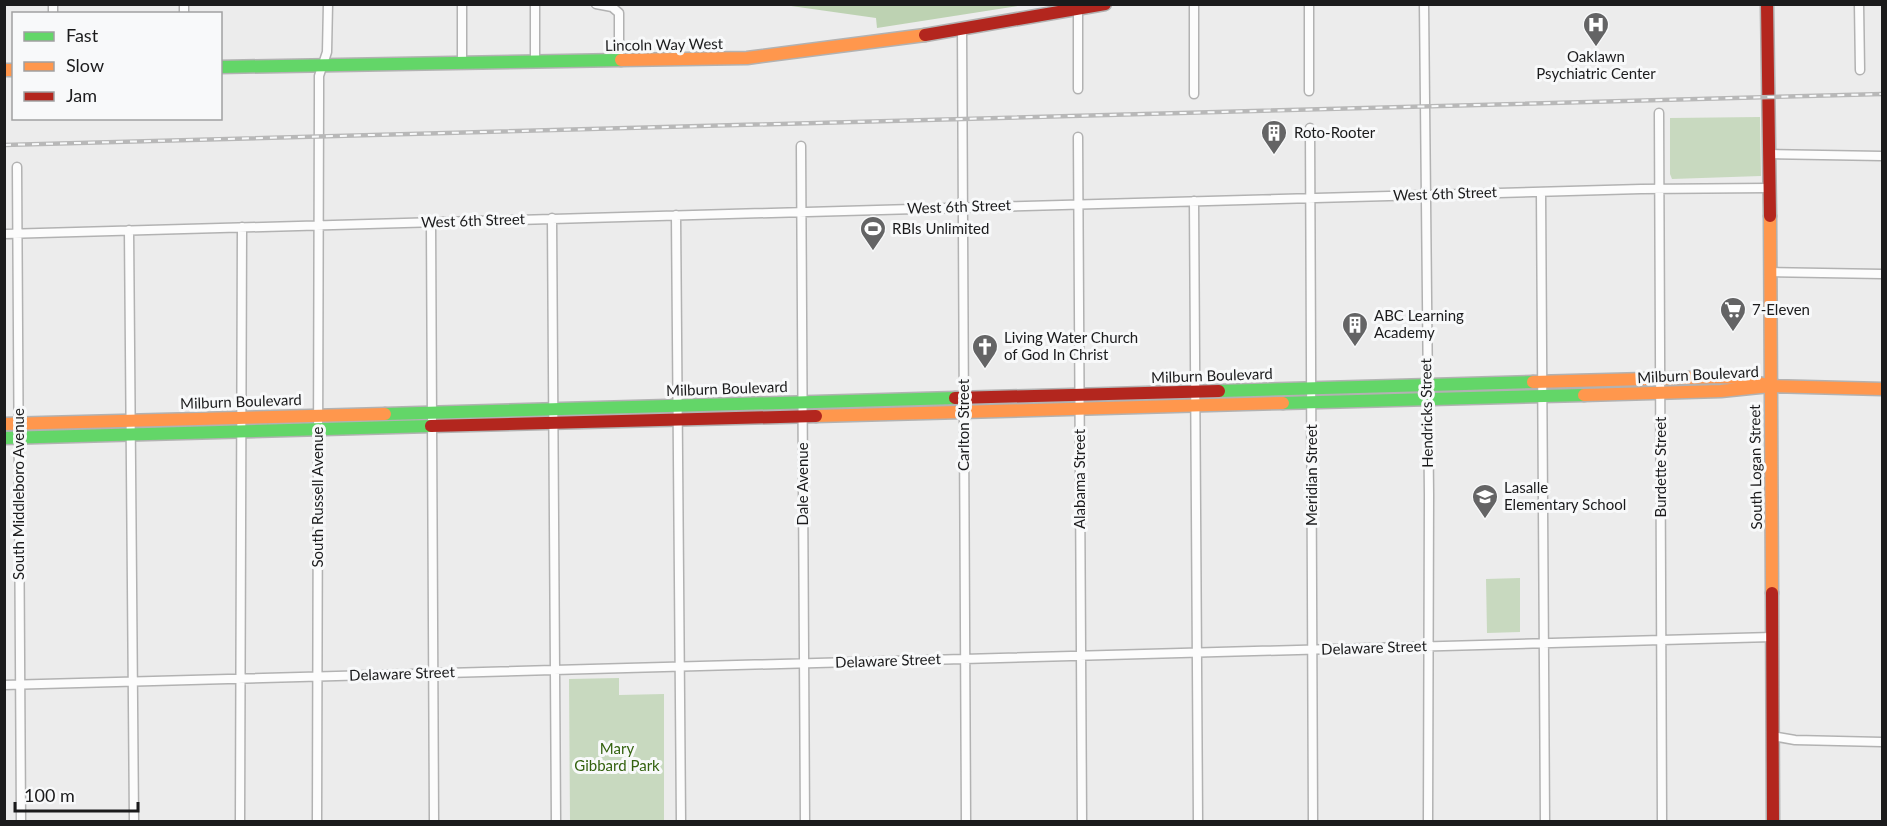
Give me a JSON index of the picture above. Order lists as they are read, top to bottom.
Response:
{
  "streets": {
    "street": [
      "Lincoln Way West",
      "West 6th Street",
      "Milburn Boulevard",
      "Hendricks Street",
      "Carlton Street",
      "Burdette Street",
      "South Logan Street",
      "Meridian Street",
      "Alabama Street",
      "Dale Avenue",
      "South Middleboro Avenue",
      "South Russell Avenue",
      "Delaware Street"
    ]
  },
  "crossings": [
    ["Lincoln Way West", "Carlton Street"],
    ["Lincoln Way West", "South Russell Avenue"],
    ["West 6th Street", "Hendricks Street"],
    ["West 6th Street", "Carlton Street"],
    ["West 6th Street", "Burdette Street"],
    ["West 6th Street", "South Logan Street"],
    ["West 6th Street", "Meridian Street"],
    ["West 6th Street", "Alabama Street"],
    ["West 6th Street", "Dale Avenue"],
    ["West 6th Street", "South Middleboro Avenue"],
    ["West 6th Street", "South Russell Avenue"],
    ["Milburn Boulevard", "Hendricks Street"],
    ["Milburn Boulevard", "Carlton Street"],
    ["Milburn Boulevard", "Burdette Street"],
    ["Milburn Boulevard", "South Logan Street"],
    ["Milburn Boulevard", "Meridian Street"],
    ["Milburn Boulevard", "Alabama Street"],
    ["Milburn Boulevard", "Dale Avenue"],
    ["Milburn Boulevard", "South Middleboro Avenue"],
    ["Milburn Boulevard", "South Russell Avenue"],
    ["Hendricks Street", "Delaware Street"],
    ["Carlton Street", "Delaware Street"],
    ["Burdette Street", "Delaware Street"],
    ["South Logan Street", "Delaware Street"],
    ["Meridian Street", "Delaware Street"],
    ["Alabama Street", "Delaware Street"],
    ["Dale Avenue", "Delaware Street"],
    ["South Middleboro Avenue", "Delaware Street"],
    ["South Russell Avenue", "Delaware Street"]
  ],
  "parks": ["Mary Gibbard Park"],
  "places": {
    "hospital": ["Oaklawn Psychiatric Center"],
    "building": ["Roto-Rooter", "ABC Learning Academy"],
    "sports": ["RBIs Unlimited"],
    "supermarket": ["7-Eleven"],
    "church": ["Living Water Church of God In Christ"],
    "school or university": ["Lasalle Elementary School"]
  },
  "legend": ["Fast", "Slow", "Jam"],
  "scale_bar": "100 m"
}
